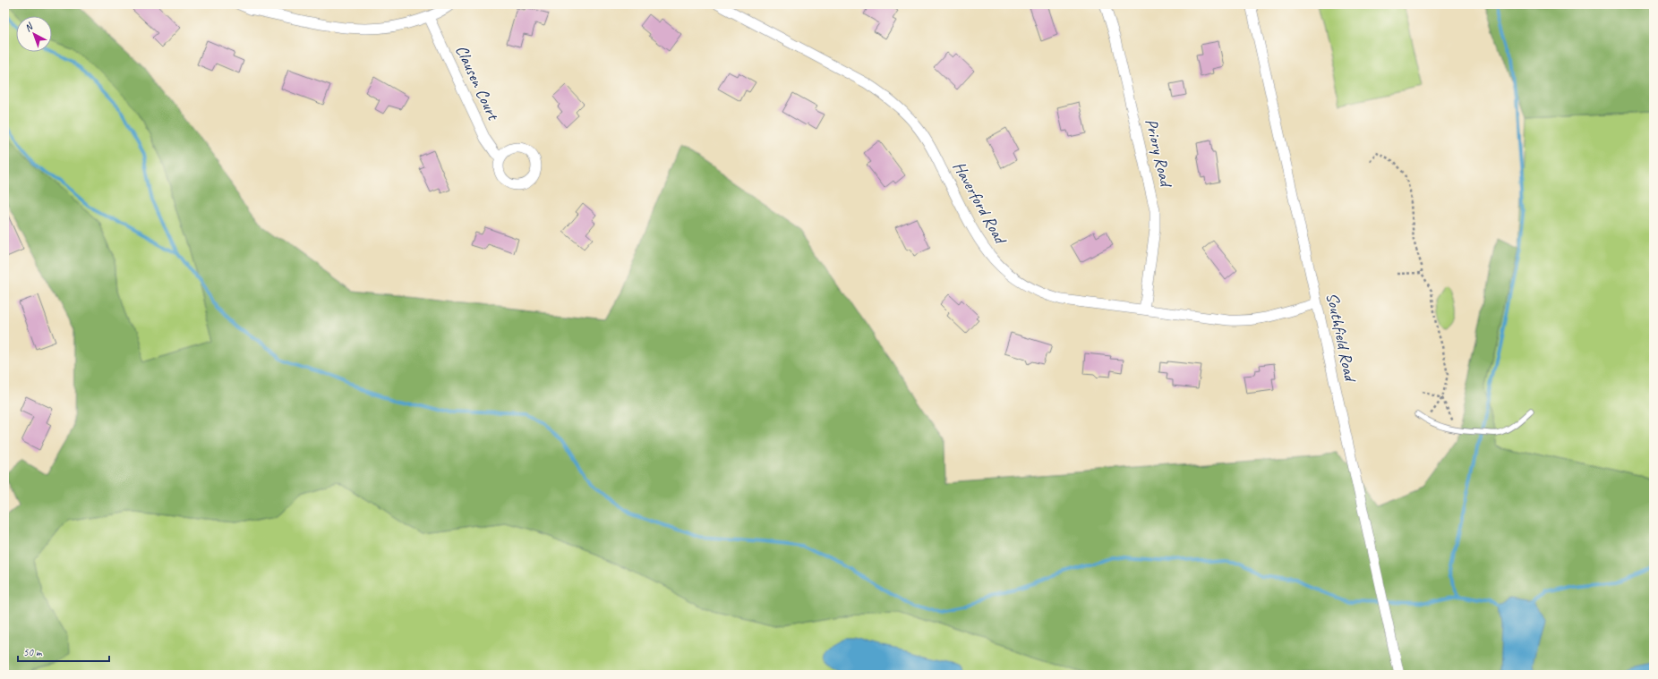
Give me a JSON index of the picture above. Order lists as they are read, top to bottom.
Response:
{
  "streets": {
    "street": [
      "Clausen Court",
      "Priory Road",
      "Haverford Road",
      "Southfield Road"
    ]
  },
  "crossings": [
    ["Priory Road", "Haverford Road"],
    ["Haverford Road", "Southfield Road"]
  ],
  "scale_bar": "50 m",
  "north": "top left"
}
